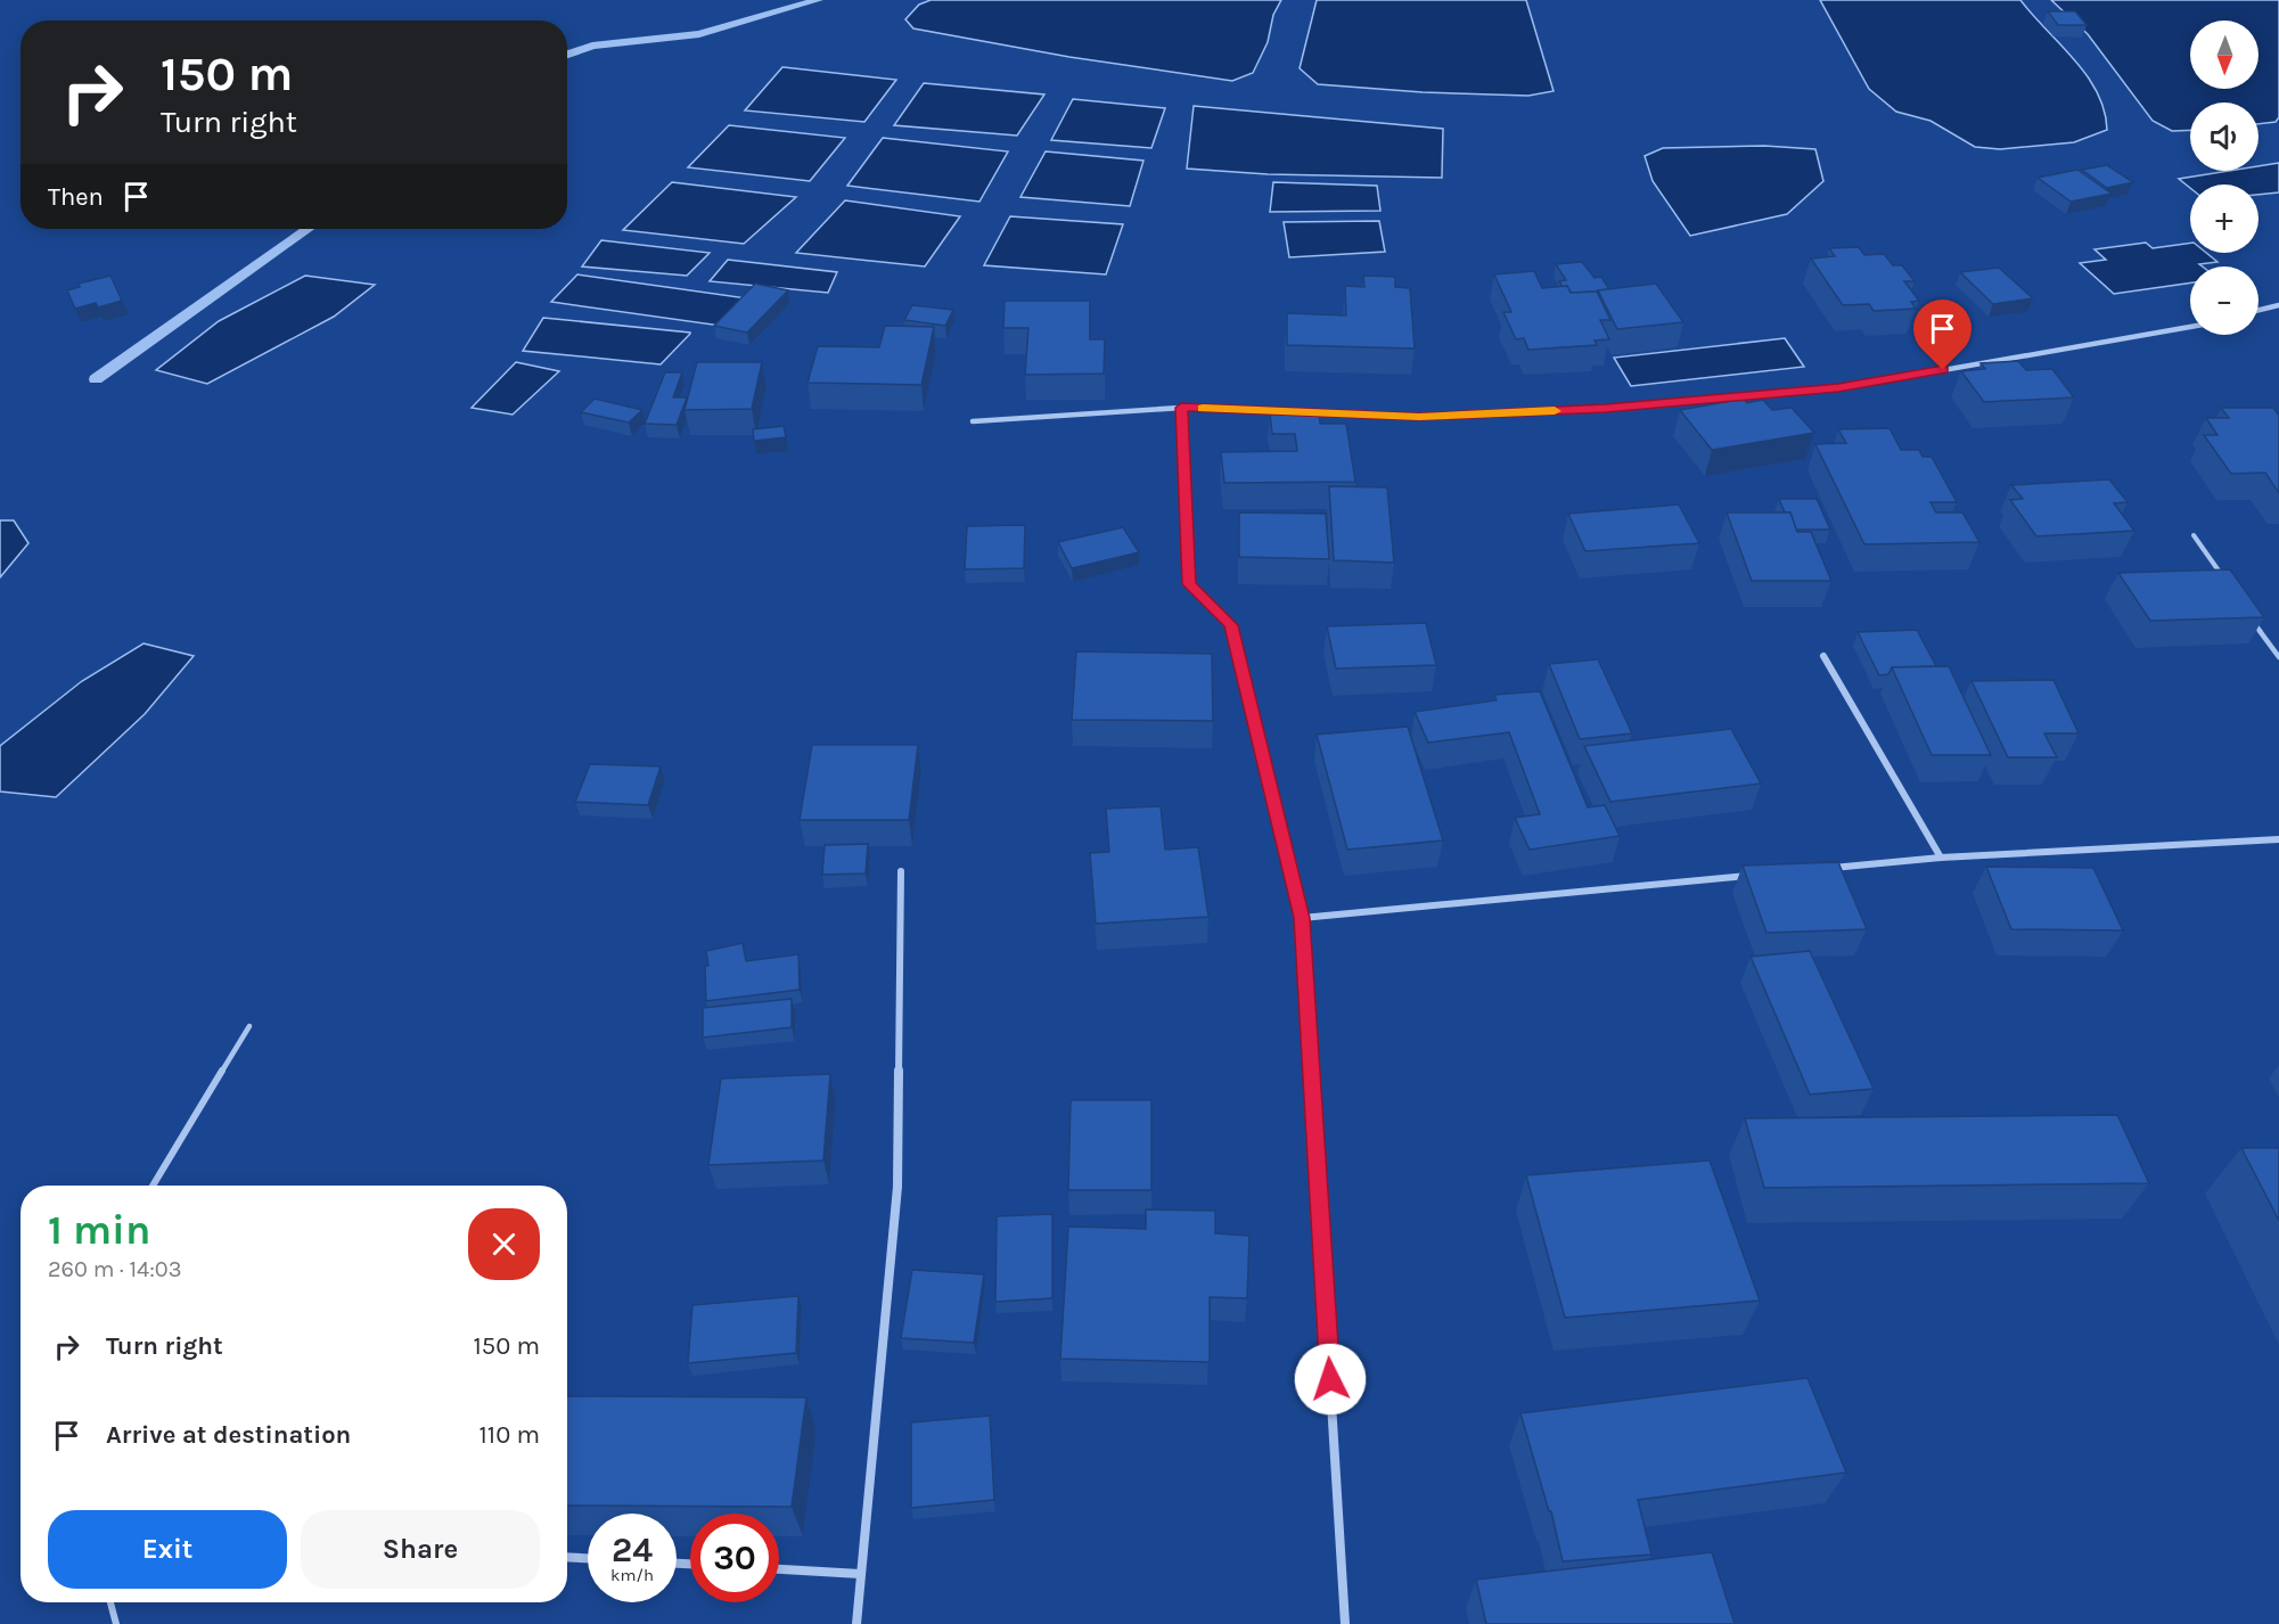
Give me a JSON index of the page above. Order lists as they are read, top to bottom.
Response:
{
  "north": "bottom",
  "page": {
    "map_buttons": ["+", "−"],
    "turn": ["150 m", "Turn right"],
    "then": "Then",
    "heading": ["1 min", "260 m · 14:03"],
    "list": [
      {
        "name": "Turn right",
        "value": "150 m"
      },
      {
        "name": "Arrive at destination",
        "value": "110 m"
      }
    ],
    "buttons": ["Exit", "Share"],
    "speed": "24 km/h",
    "limit": "30"
  }
}
